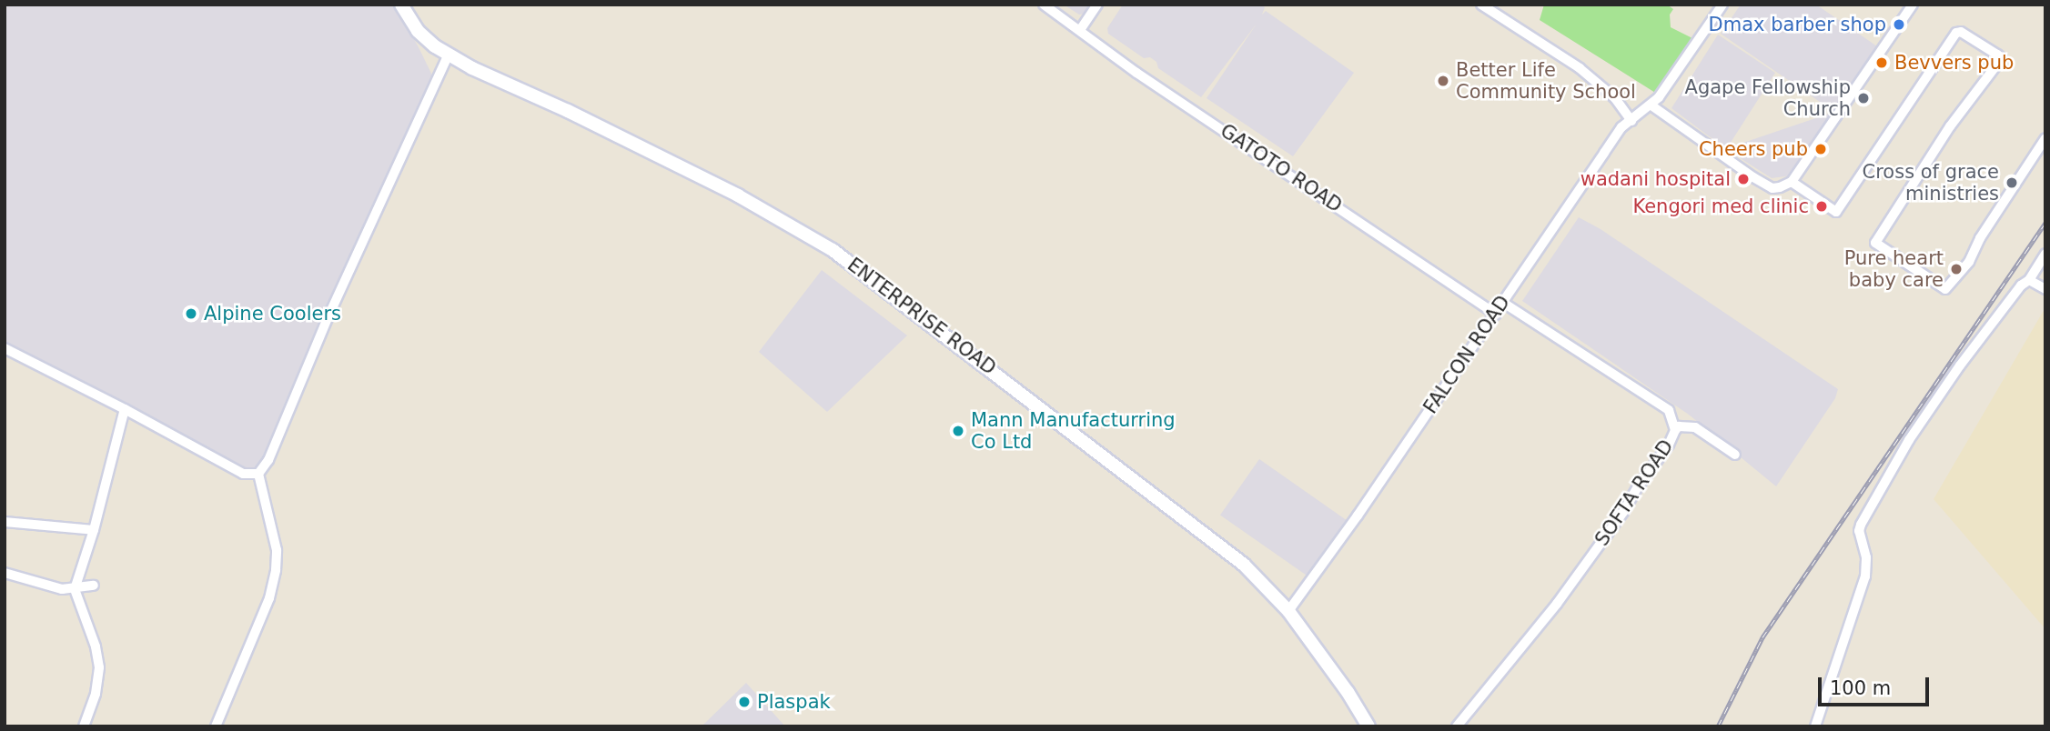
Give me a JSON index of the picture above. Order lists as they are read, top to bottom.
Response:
{
  "streets": {
    "main road": ["ENTERPRISE ROAD"],
    "street": ["GATOTO ROAD", "FALCON ROAD", "SOFTA ROAD"]
  },
  "crossings": [
    ["GATOTO ROAD", "FALCON ROAD"],
    ["ENTERPRISE ROAD", "FALCON ROAD"],
    ["FALCON ROAD", "SOFTA ROAD"]
  ],
  "places": [
    "Dmax barber shop",
    "Bevvers pub",
    "Better Life Community School",
    "Agape Fellowship Church",
    "Cheers pub",
    "wadani hospital",
    "Cross of grace ministries",
    "Kengori med clinic",
    "Pure heart baby care",
    "Alpine Coolers",
    "Mann Manufacturring Co Ltd",
    "Plaspak"
  ],
  "scale_bar": "100 m"
}
